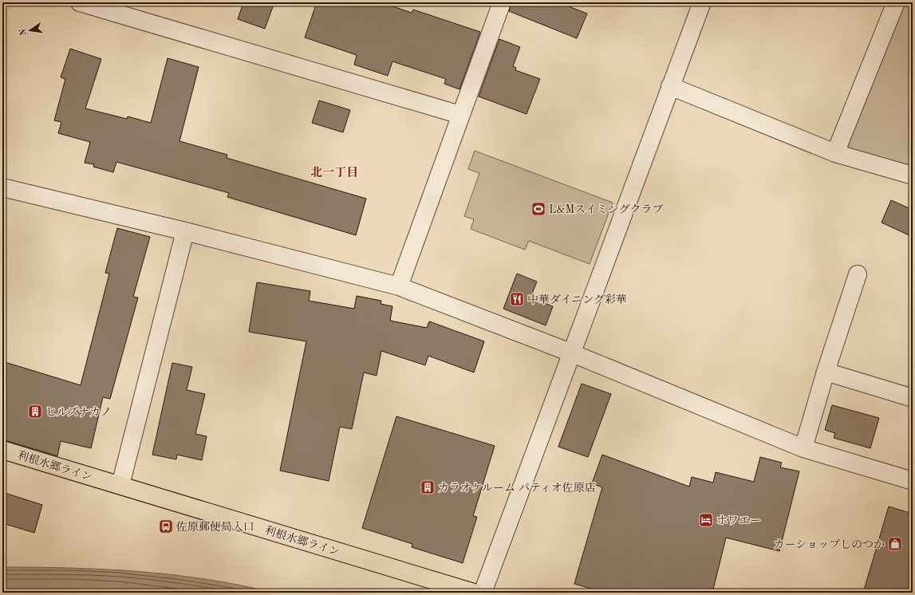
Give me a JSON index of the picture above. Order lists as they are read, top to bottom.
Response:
{
  "streets": {
    "highway": ["利根水郷ライン"]
  },
  "districts": ["北一丁目"],
  "places": {
    "sports": ["L&Mスイミングクラブ"],
    "restaurant": ["中華ダイニング彩華"],
    "building": ["ヒルズナカノ", "カラオケルーム パティオ佐原店"],
    "hotel": ["ホワエー"],
    "bus stop": ["佐原郵便局入口"],
    "shop": ["カーショップしのつか"]
  },
  "north": "left"
}
